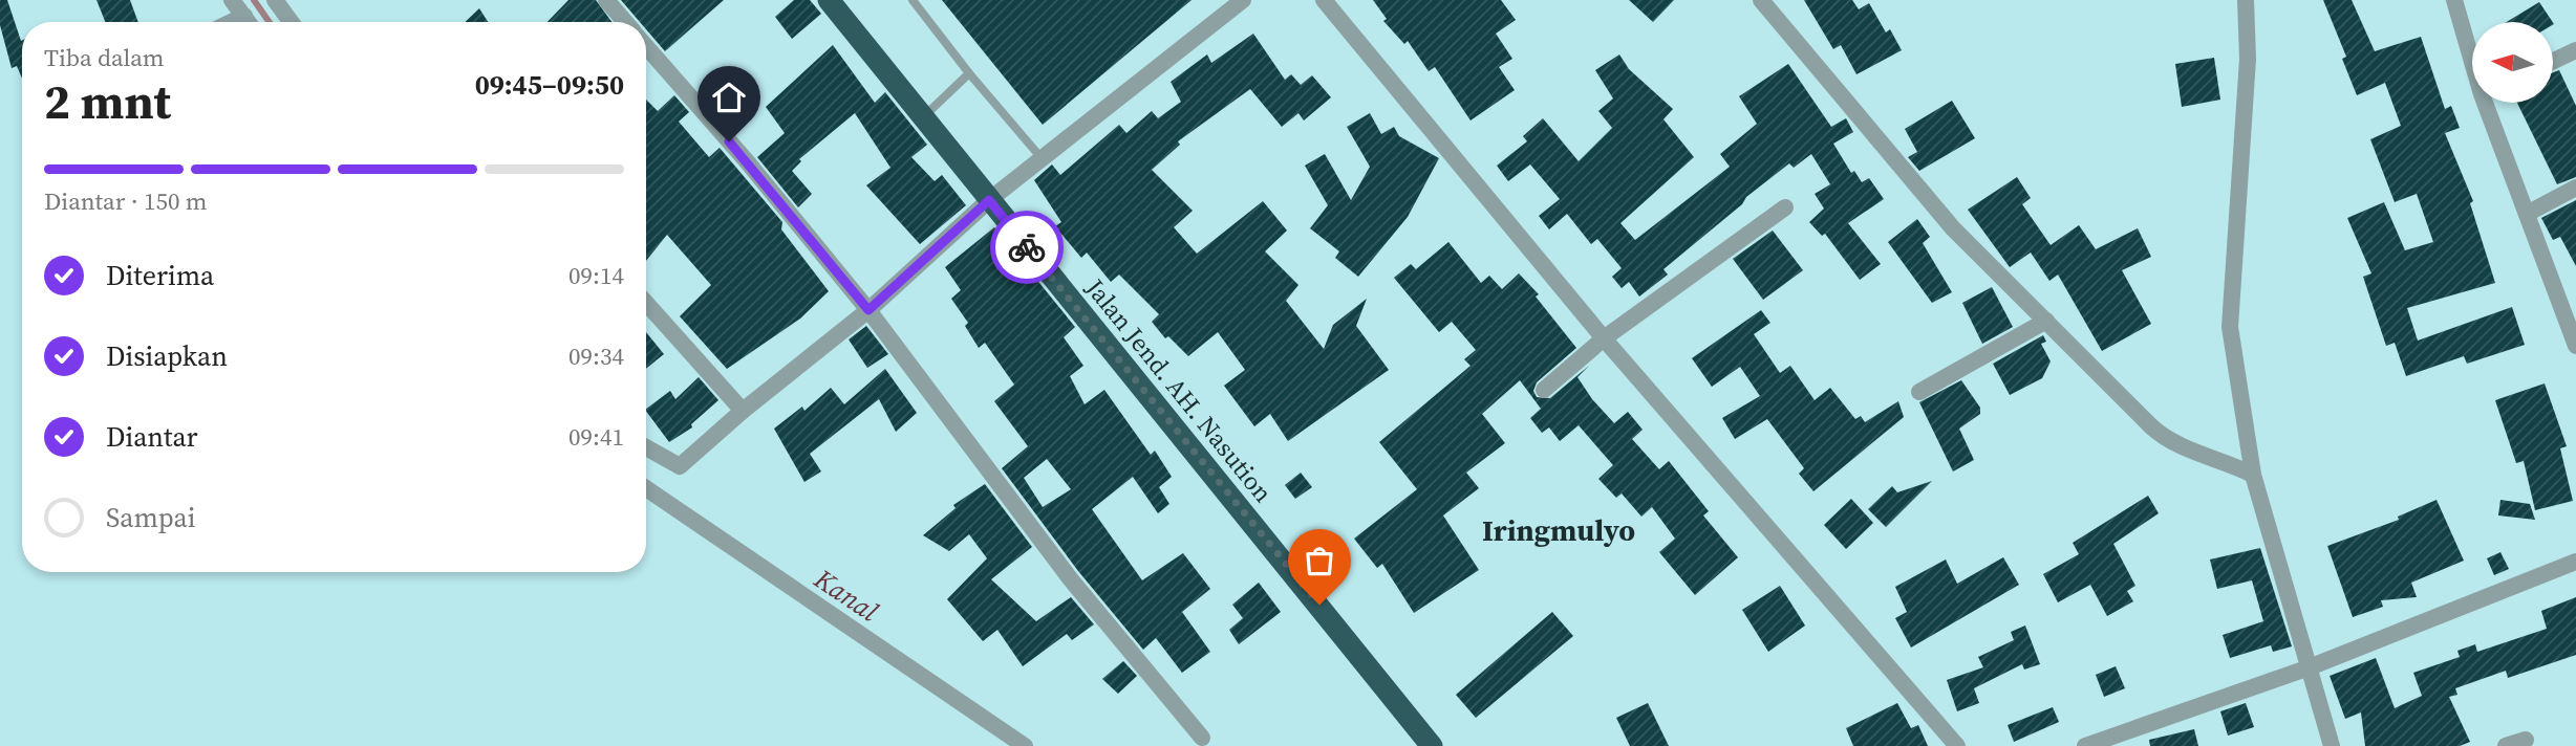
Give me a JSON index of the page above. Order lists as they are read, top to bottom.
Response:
{
  "streets": {
    "highway": ["Jalan Jend. AH. Nasution"]
  },
  "districts": ["Iringmulyo"],
  "water": ["Kanal"],
  "north": "left",
  "page": {
    "heading": ["2 mnt", "Tiba dalam", "09:45–09:50"],
    "bar": "Diantar · 150 m",
    "list": [
      ["Diterima", "09:14"],
      ["Disiapkan", "09:34"],
      ["Diantar", "09:41"],
      "Sampai"
    ]
  }
}
